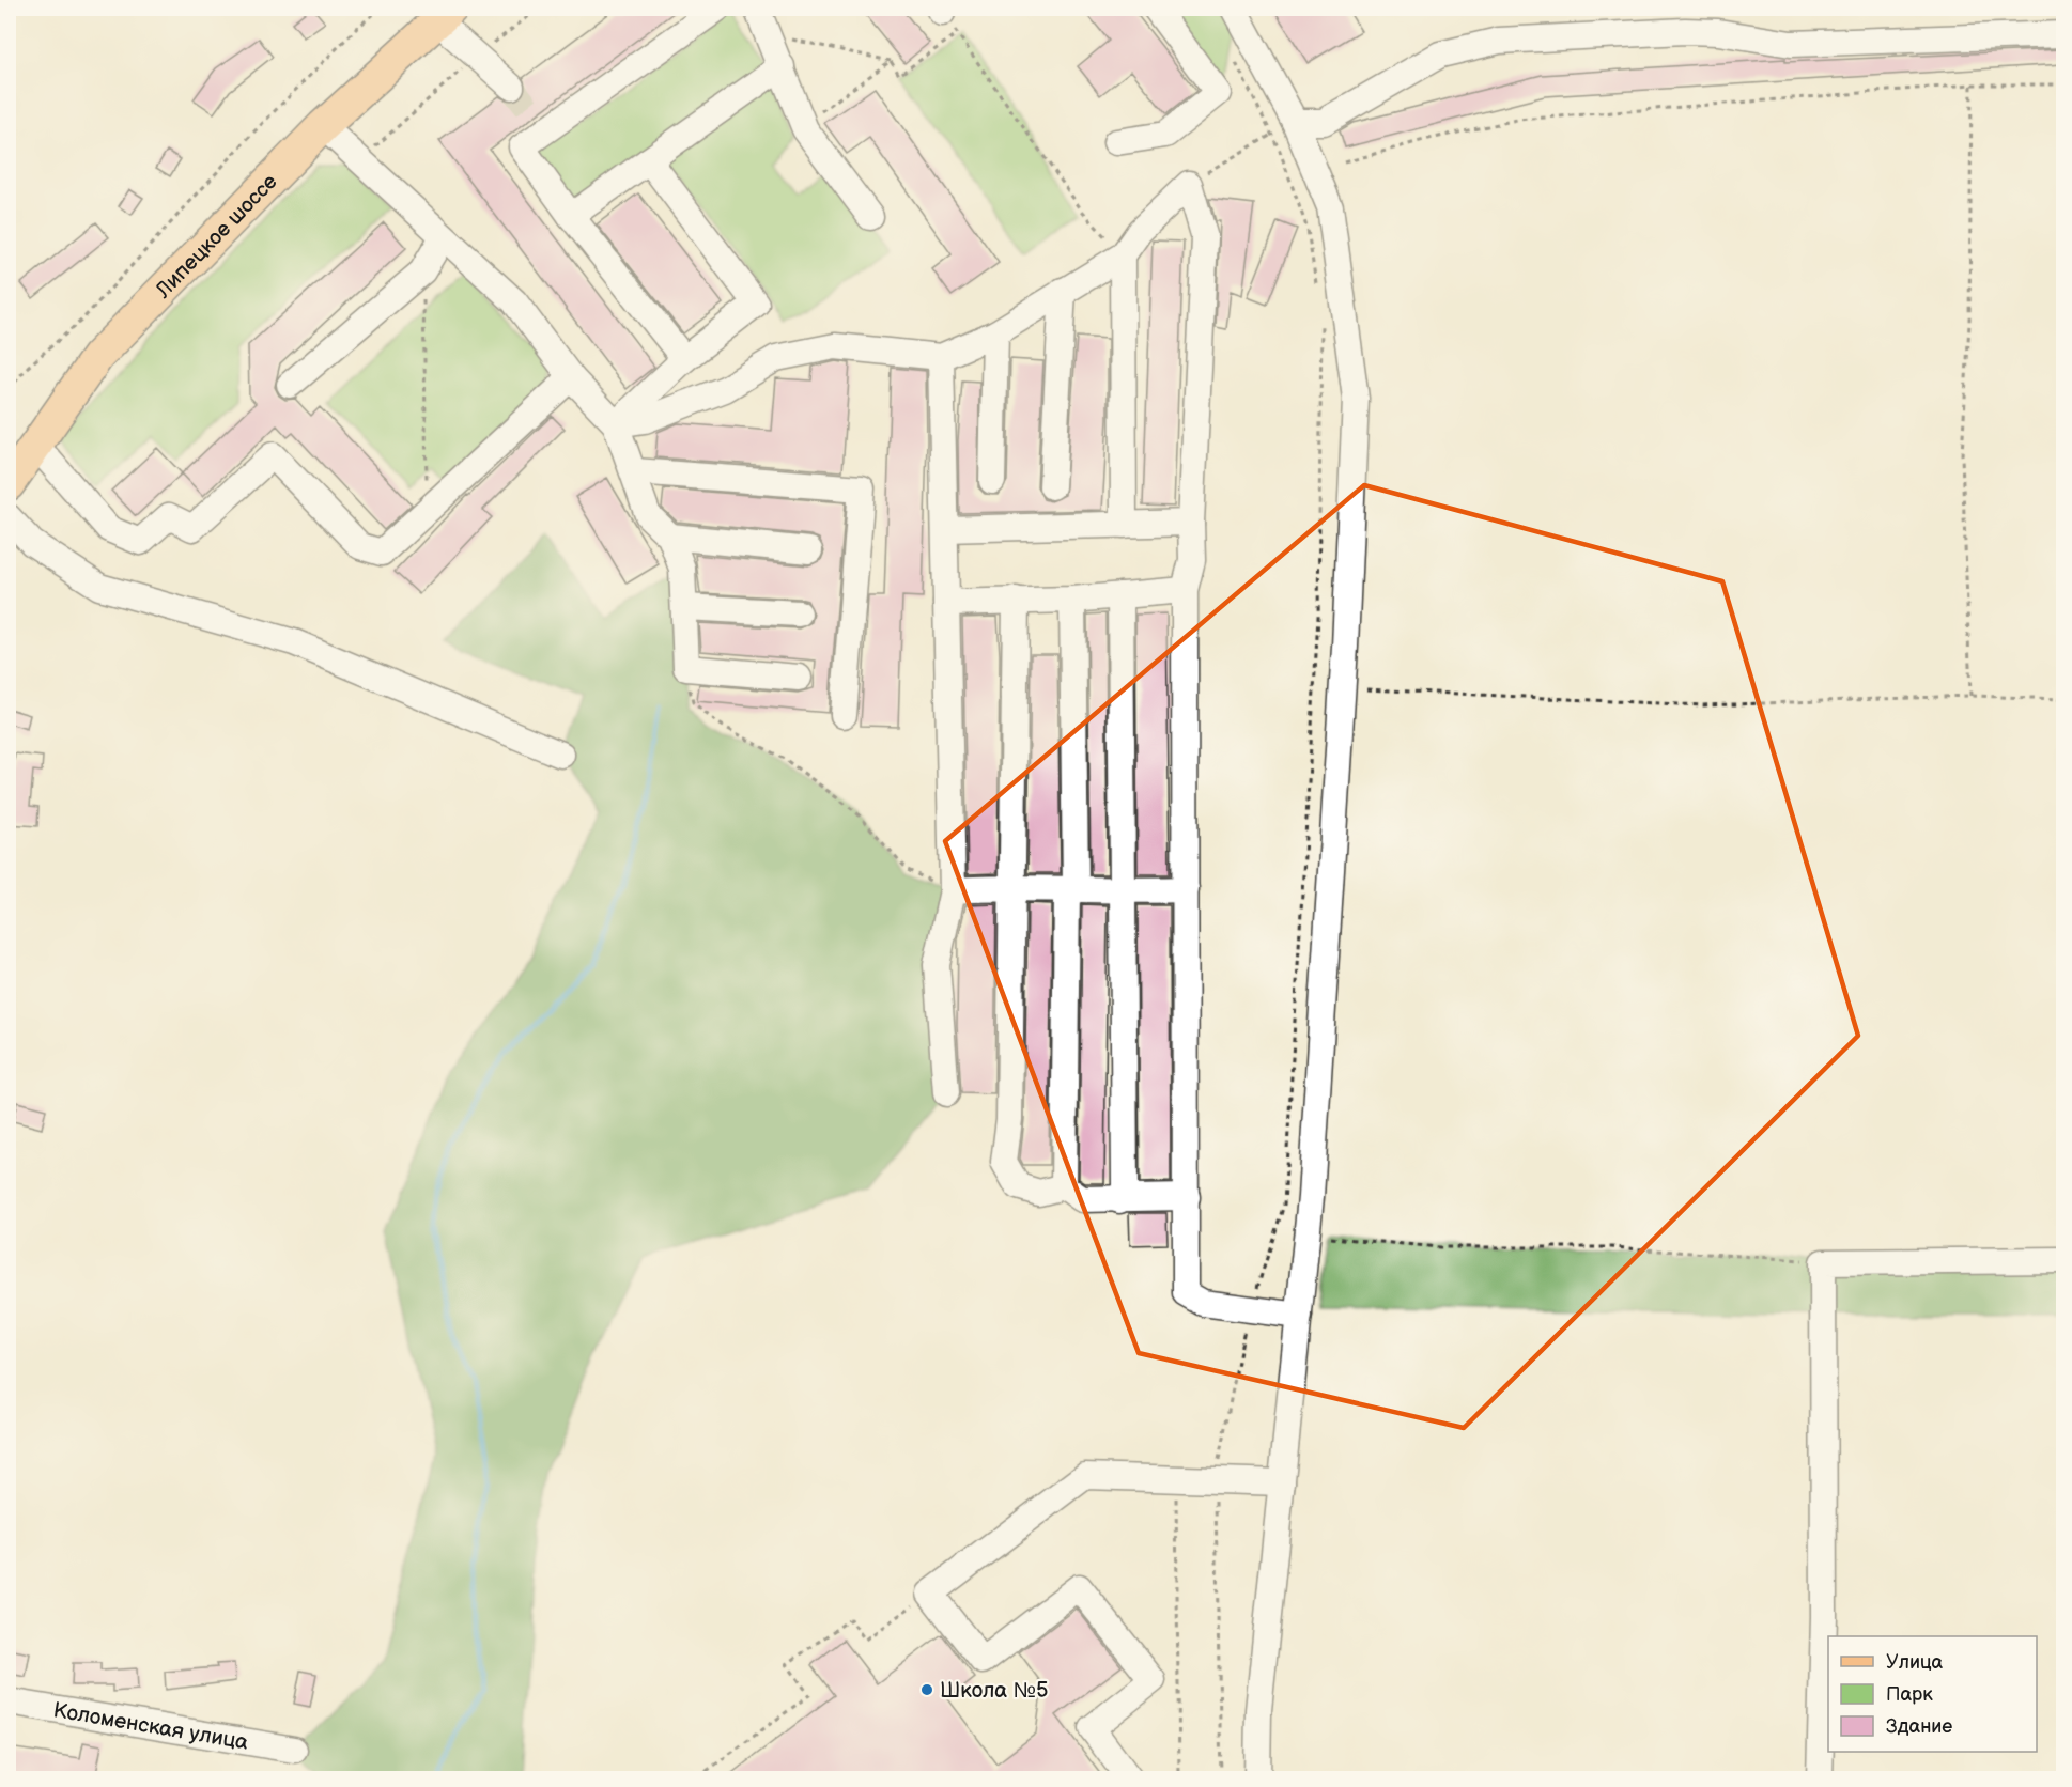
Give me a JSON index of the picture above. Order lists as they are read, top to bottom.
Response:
{
  "streets": {
    "main road": ["Липецкое шоссе"],
    "street": ["Коломенская улица"]
  },
  "places": ["Школа №5"],
  "legend": ["Улица", "Парк", "Здание"]
}
